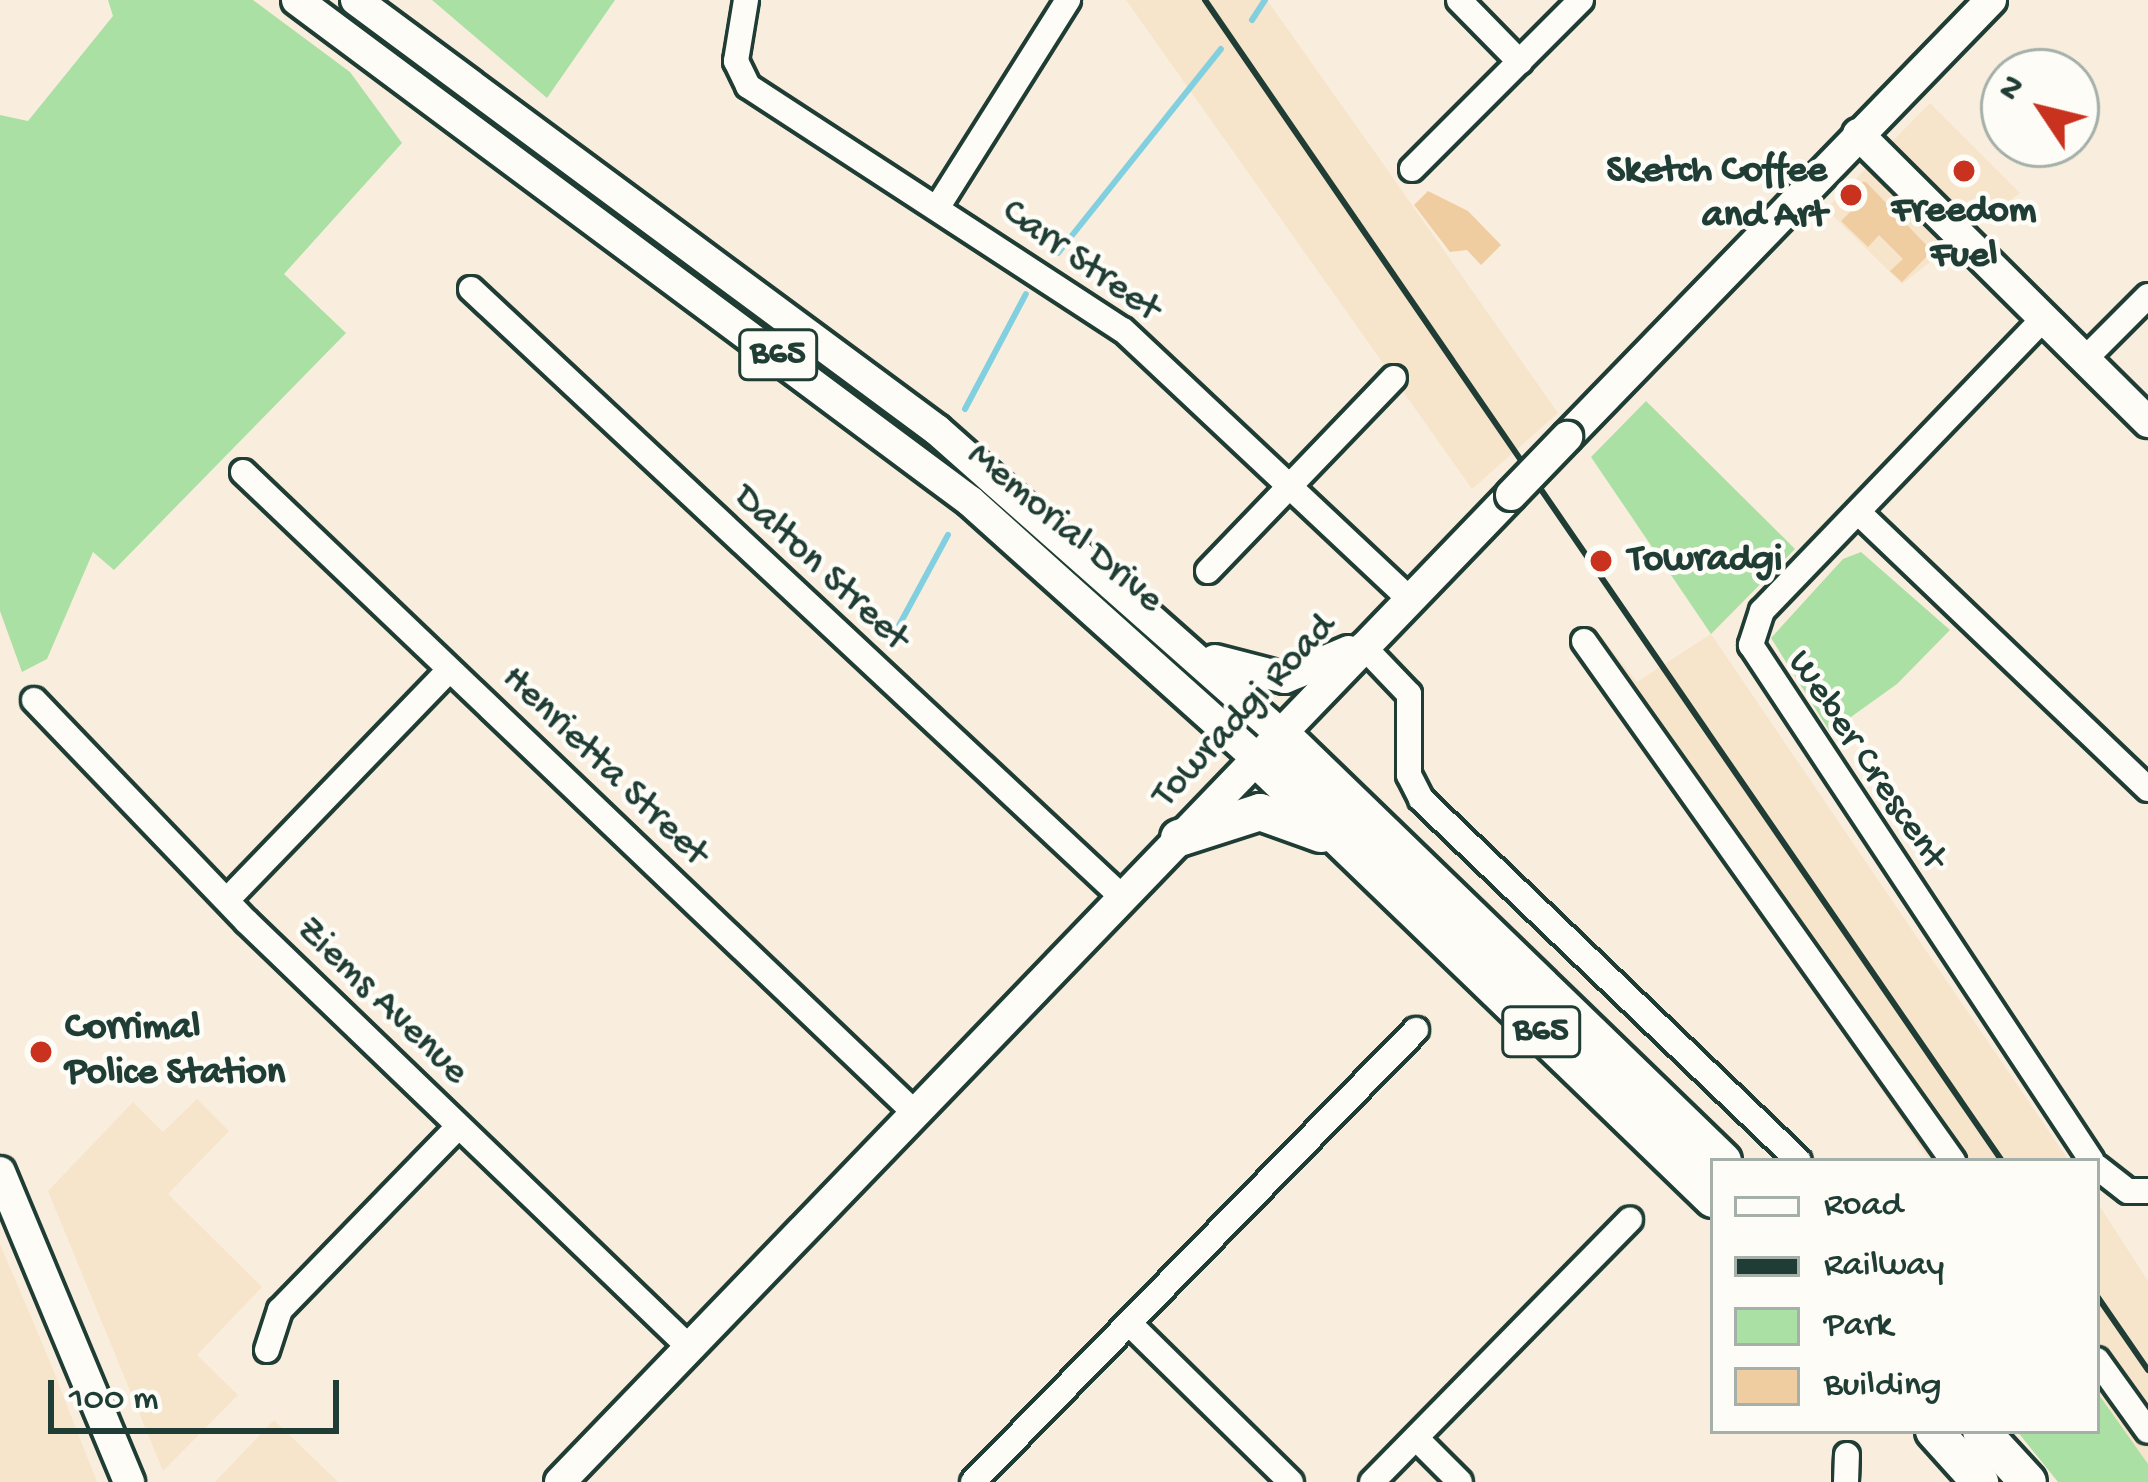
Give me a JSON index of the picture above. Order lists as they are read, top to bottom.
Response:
{
  "streets": {
    "highway": ["B65", "Memorial Drive"],
    "main road": ["Towradgi Road"],
    "street": [
      "Carr Street",
      "Dalton Street",
      "Weber Crescent",
      "Henrietta Street",
      "Ziems Avenue"
    ]
  },
  "crossings": [
    ["Carr Street", "Towradgi Road"],
    ["Memorial Drive", "Towradgi Road"],
    ["Dalton Street", "Towradgi Road"],
    ["Towradgi Road", "Henrietta Street"],
    ["Towradgi Road", "Ziems Avenue"]
  ],
  "places": [
    "Freedom Fuel",
    "Sketch Coffee and Art",
    "Towradgi",
    "Corrimal Police Station"
  ],
  "legend": [
    "Road",
    "Railway",
    "Park",
    "Building"
  ],
  "scale_bar": "100 m",
  "north": "top left"
}
